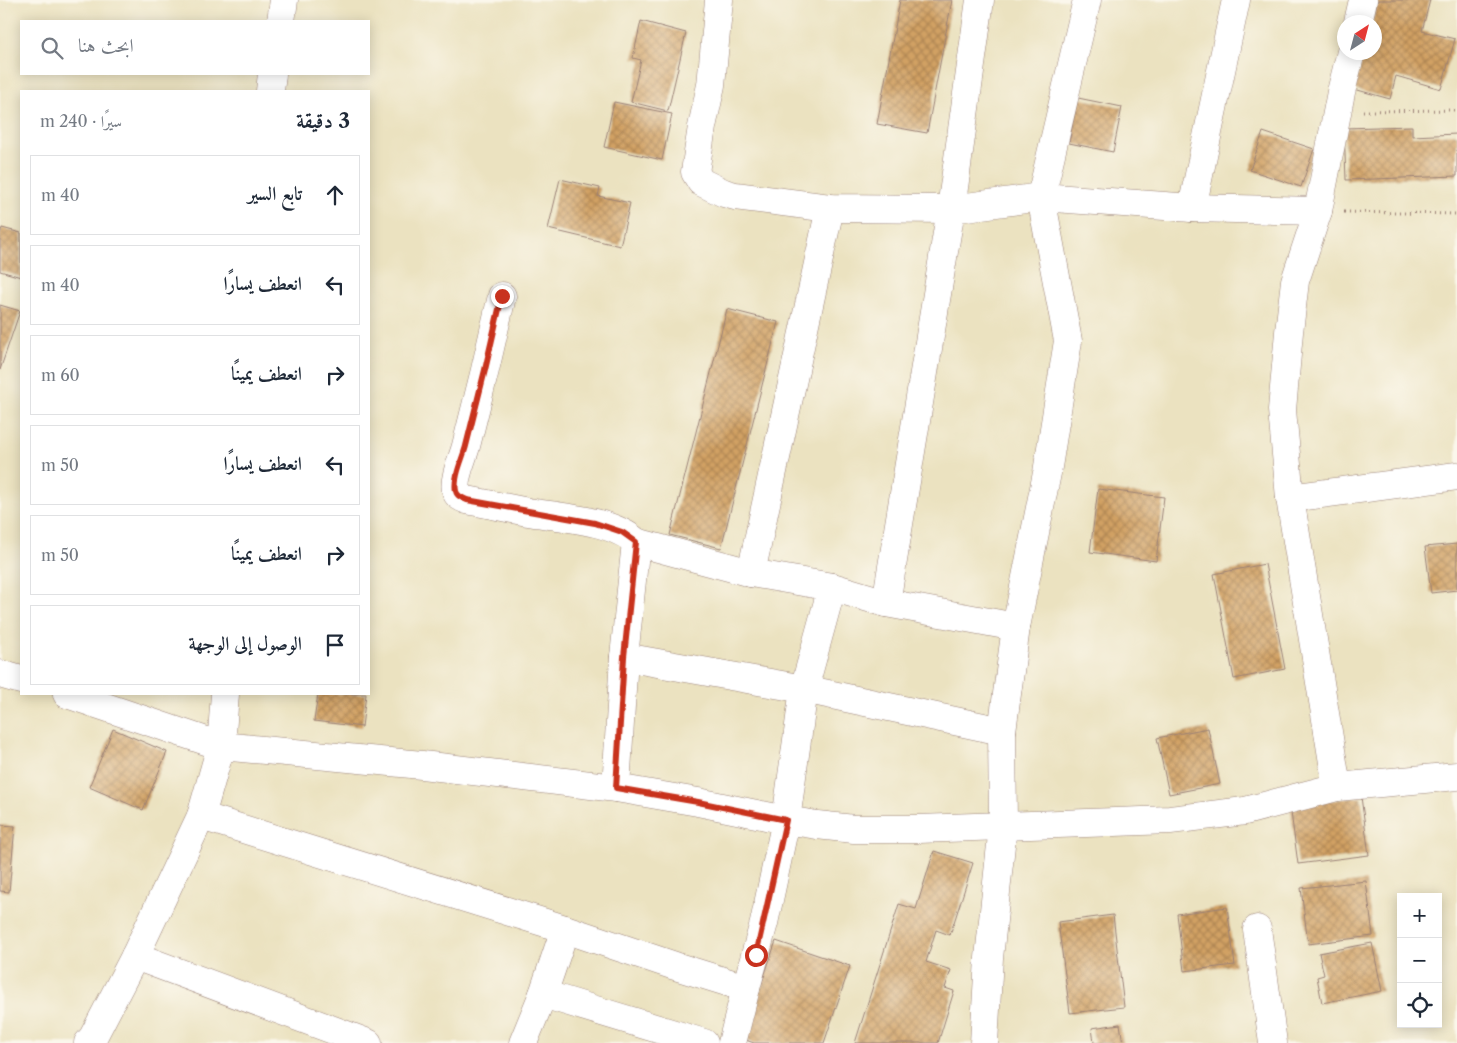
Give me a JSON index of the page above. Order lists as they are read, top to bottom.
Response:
{
  "north": "top right",
  "page": {
    "search": "ابحث هنا",
    "heading": ["3 دقيقة", "سيرًا · 240 m"],
    "list": [
      ["تابع السير", "40 m"],
      ["انعطف يسارًا", "40 m"],
      ["انعطف يمينًا", "60 m"],
      ["انعطف يسارًا", "50 m"],
      ["انعطف يمينًا", "50 m"],
      "الوصول إلى الوجهة"
    ],
    "map_buttons": ["+", "−"]
  }
}
